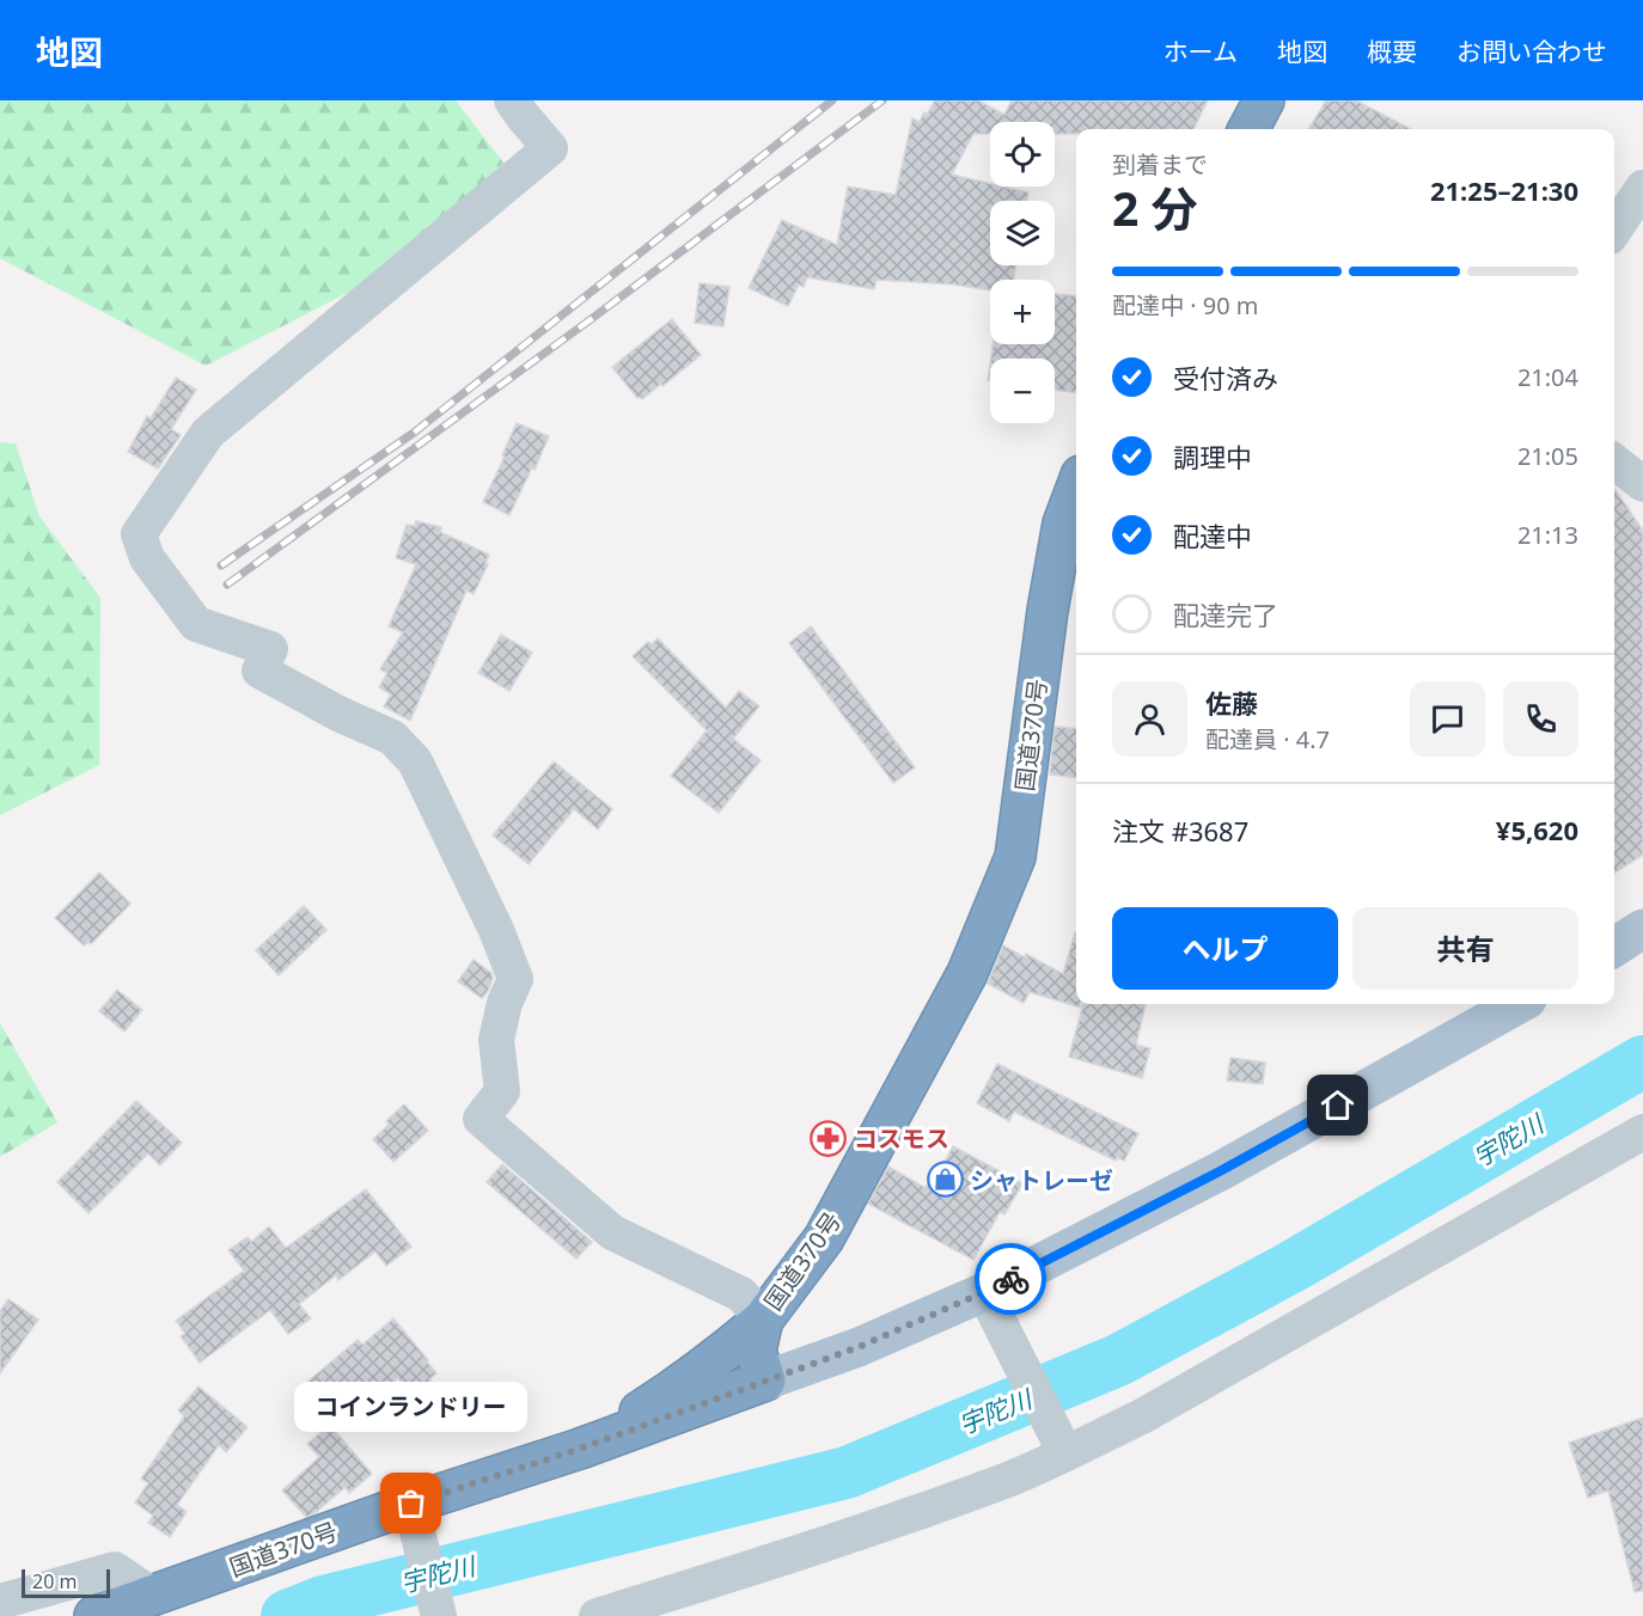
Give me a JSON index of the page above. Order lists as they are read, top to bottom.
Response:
{
  "streets": {
    "highway": ["国道370号"]
  },
  "water": ["宇陀川"],
  "places": {
    "pharmacy": ["コスモス"],
    "shop": ["シャトレーゼ"],
    "other": ["コインランドリー"]
  },
  "scale_bar": "20 m",
  "page": {
    "header": "地図",
    "nav": [
      "ホーム",
      "地図",
      "概要",
      "お問い合わせ"
    ],
    "map_buttons": ["+", "−"],
    "heading": ["2 分", "到着まで", "21:25–21:30"],
    "panel": [
      "佐藤",
      "配達員 · 4.7",
      "注文 #3687",
      "¥5,620"
    ],
    "bar": "配達中 · 90 m",
    "list": [
      ["受付済み", "21:04"],
      ["調理中", "21:05"],
      ["配達中", "21:13"],
      "配達完了"
    ],
    "buttons": ["ヘルプ", "共有"],
    "bubble": "コインランドリー",
    "scale": "20 m"
  }
}
